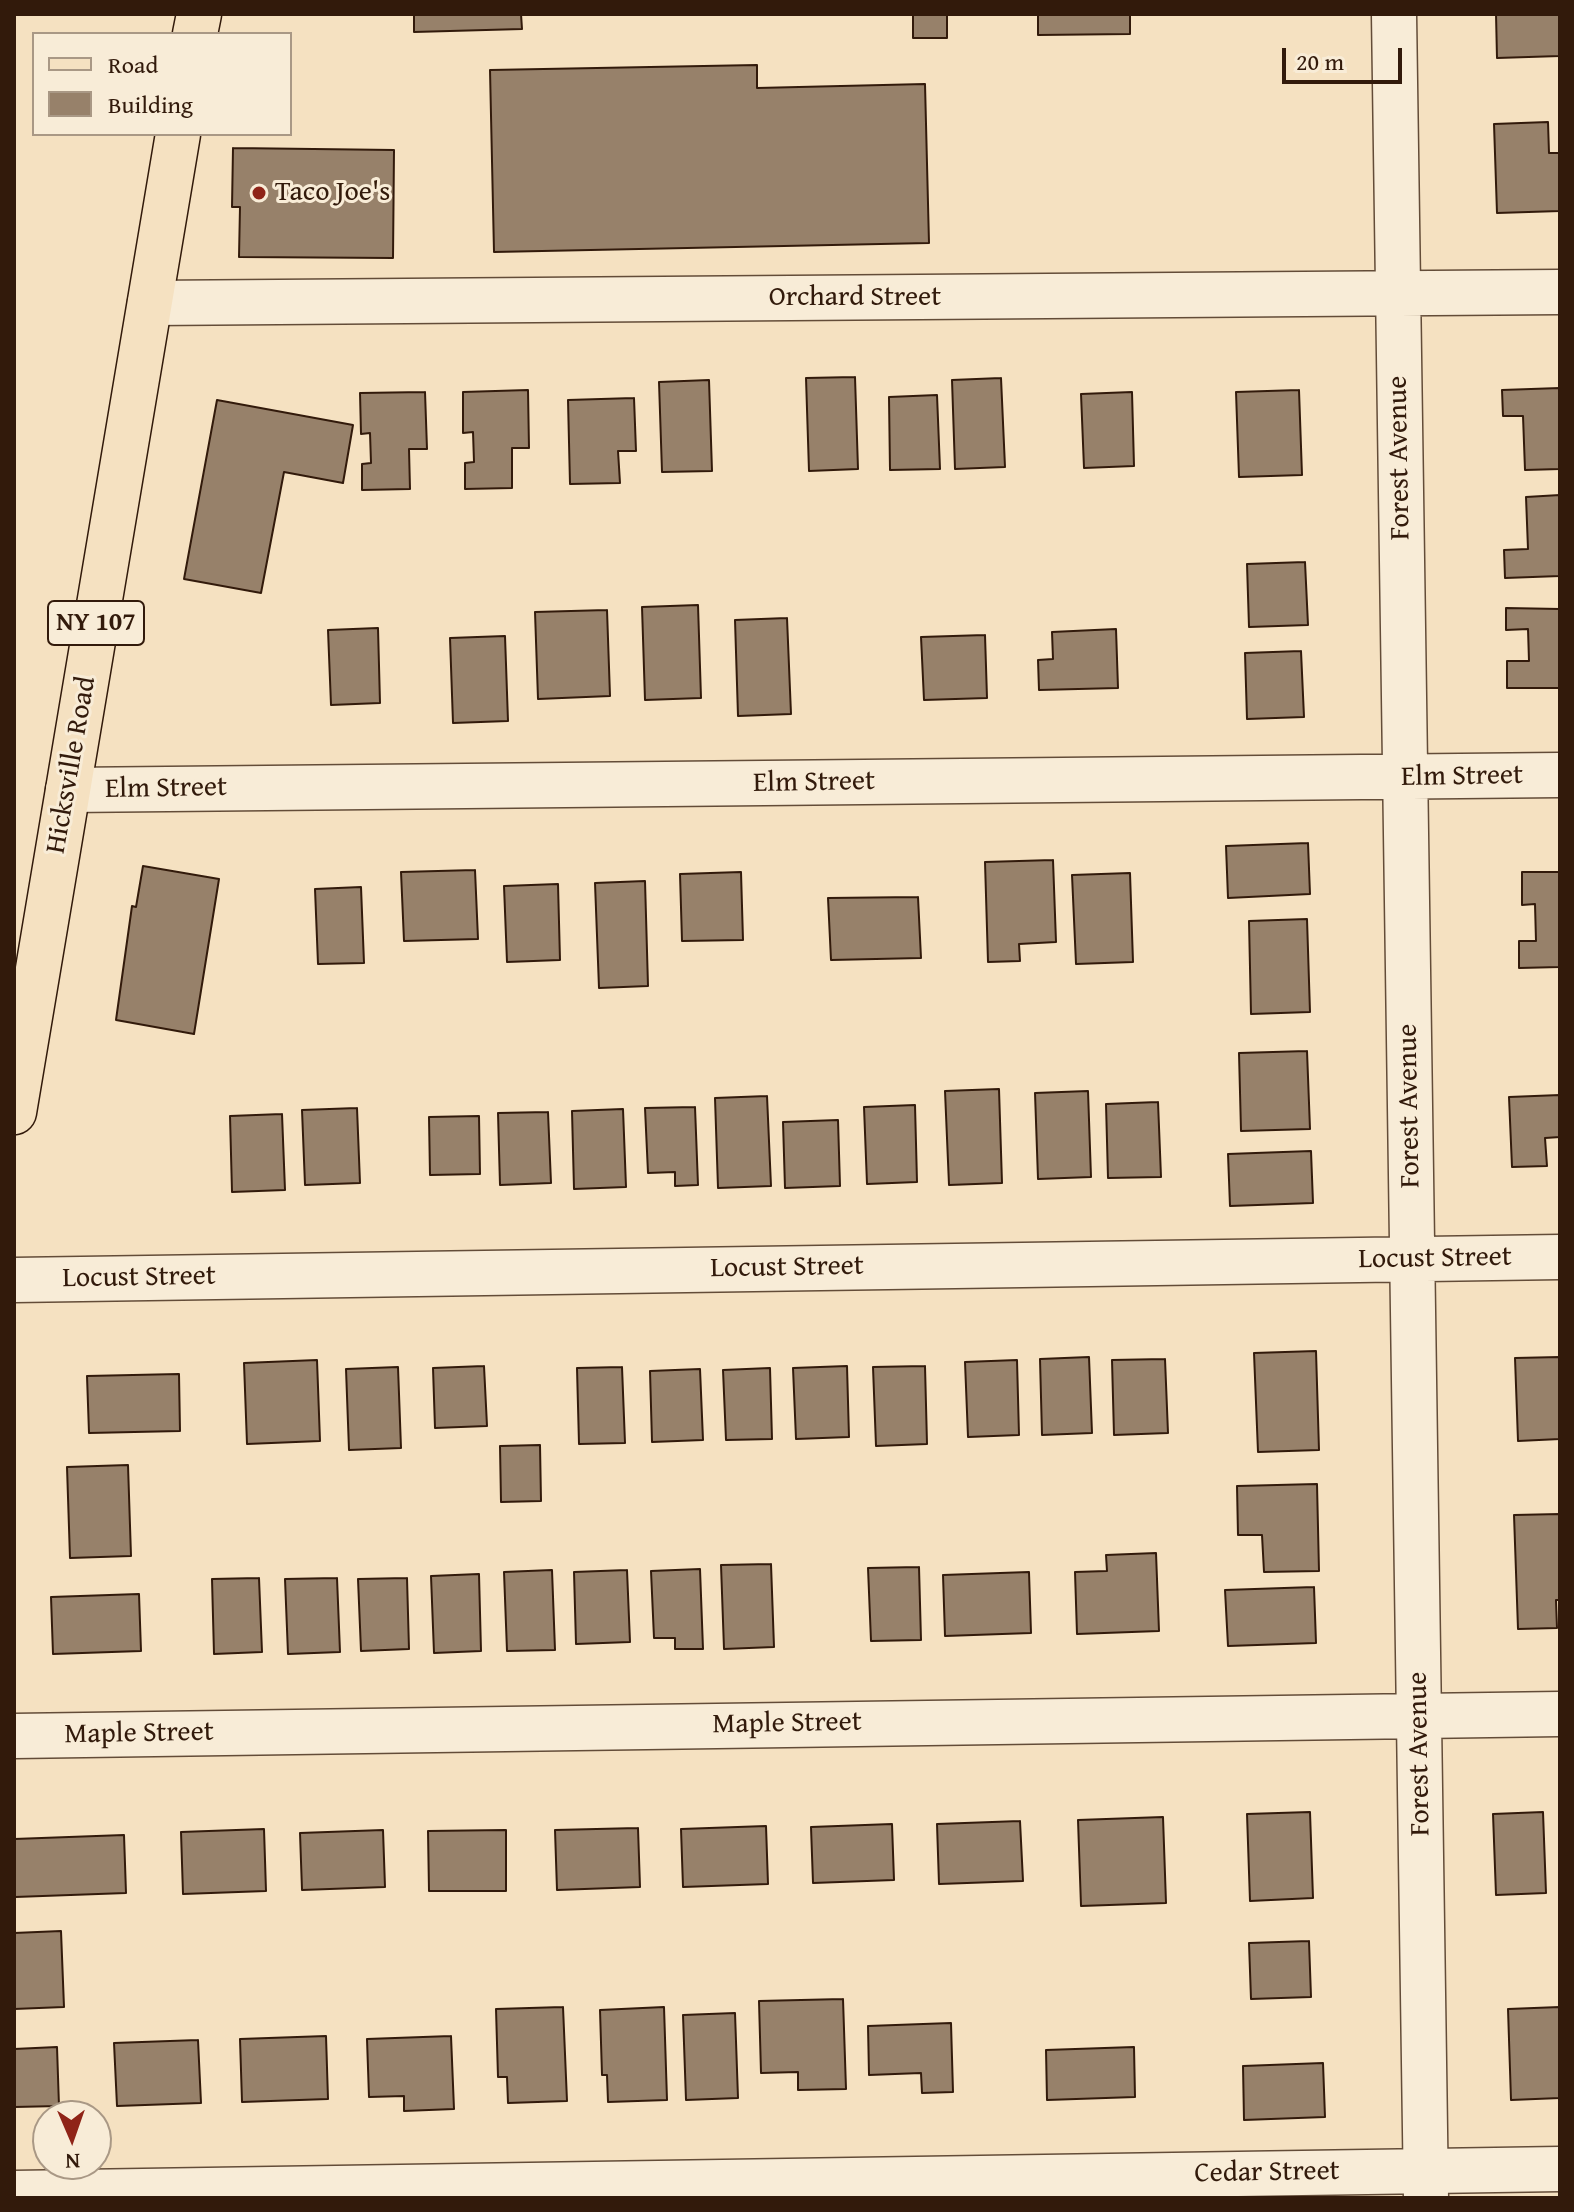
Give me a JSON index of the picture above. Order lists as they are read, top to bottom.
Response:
{
  "streets": {
    "main road": ["NY 107", "Hicksville Road"],
    "street": [
      "Orchard Street",
      "Forest Avenue",
      "Elm Street",
      "Locust Street",
      "Maple Street",
      "Cedar Street"
    ]
  },
  "crossings": [
    ["Orchard Street", "Forest Avenue"],
    ["Orchard Street", "Hicksville Road"],
    ["Forest Avenue", "Elm Street"],
    ["Forest Avenue", "Locust Street"],
    ["Forest Avenue", "Maple Street"],
    ["Forest Avenue", "Cedar Street"],
    ["Hicksville Road", "Elm Street"]
  ],
  "places": ["Taco Joe's"],
  "legend": ["Road", "Building"],
  "scale_bar": "20 m",
  "north": "bottom"
}
